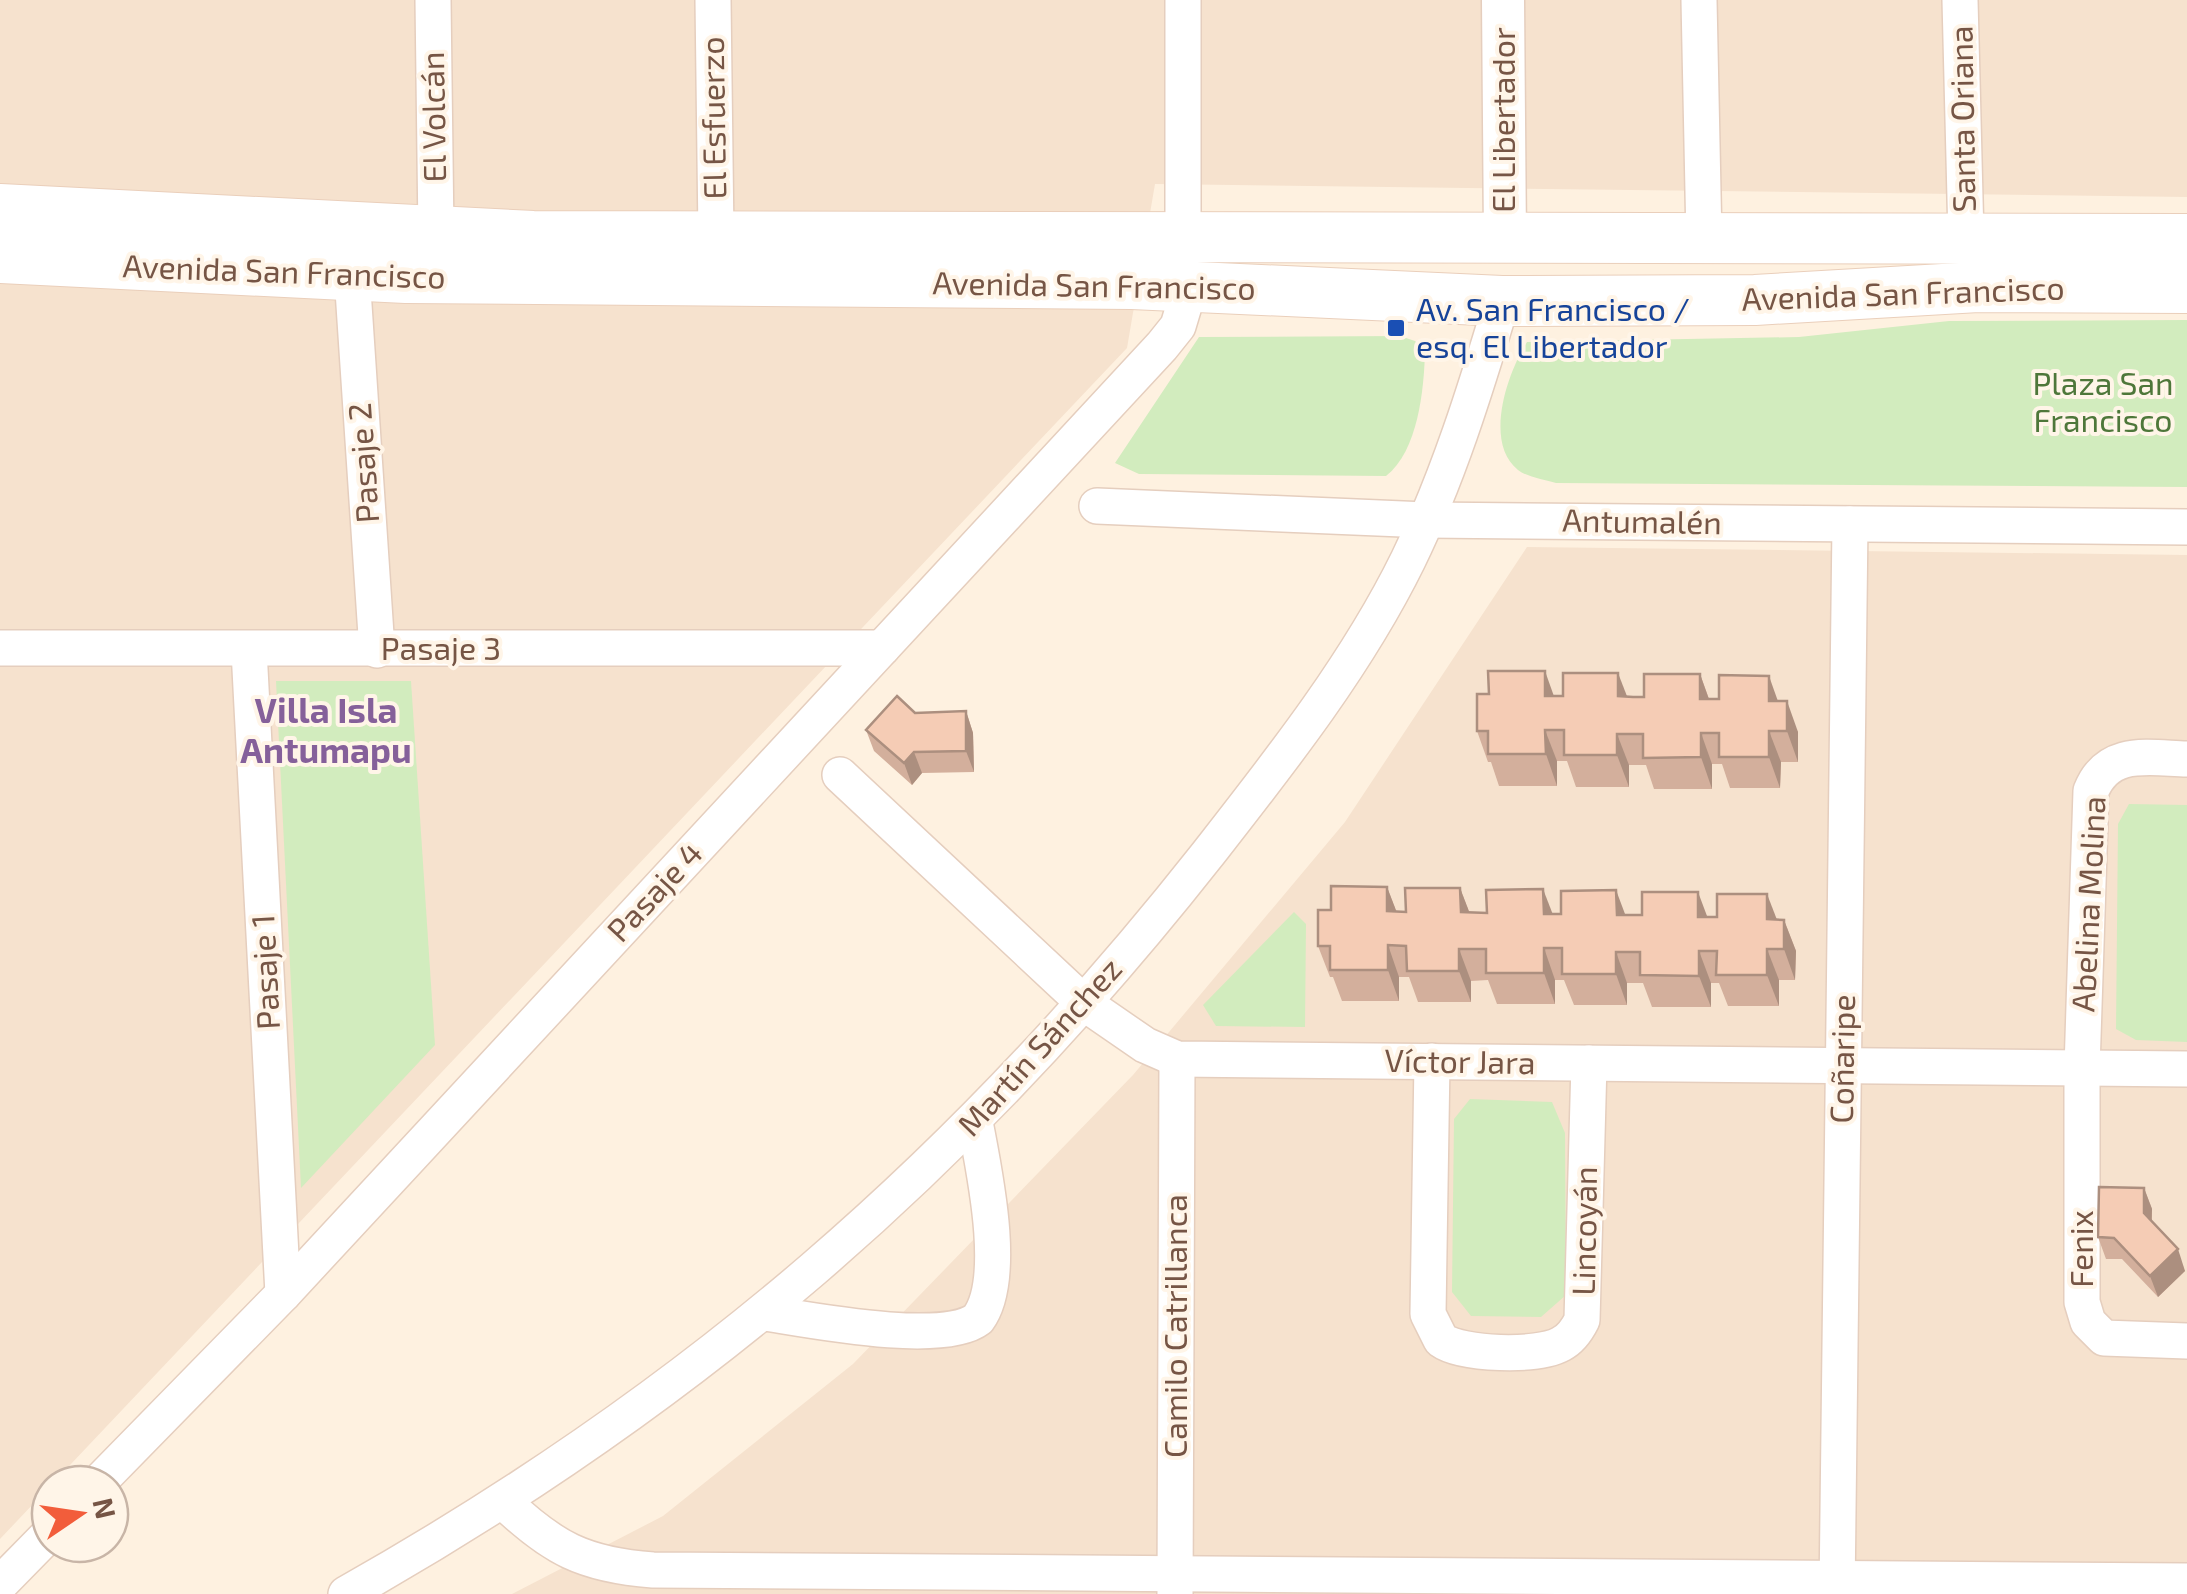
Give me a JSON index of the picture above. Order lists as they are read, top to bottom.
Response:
{
  "streets": {
    "main road": ["Avenida San Francisco"],
    "street": [
      "El Volcán",
      "El Esfuerzo",
      "Santa Oriana",
      "El Libertador",
      "Pasaje 2",
      "Antumalén",
      "Pasaje 3",
      "Pasaje 4",
      "Abelina Molina",
      "Pasaje 1",
      "Martín Sánchez",
      "Coñaripe",
      "Víctor Jara",
      "Lincoyán",
      "Fenix",
      "Camilo Catrillanca"
    ]
  },
  "crossings": [
    ["El Volcán", "Avenida San Francisco"],
    ["El Esfuerzo", "Avenida San Francisco"],
    ["Santa Oriana", "Avenida San Francisco"],
    ["El Libertador", "Avenida San Francisco"],
    ["Avenida San Francisco", "Pasaje 2"],
    ["Avenida San Francisco", "Pasaje 4"],
    ["Avenida San Francisco", "Martín Sánchez"],
    ["Pasaje 2", "Pasaje 3"],
    ["Antumalén", "Martín Sánchez"],
    ["Antumalén", "Coñaripe"],
    ["Pasaje 3", "Pasaje 4"],
    ["Pasaje 3", "Pasaje 1"],
    ["Pasaje 4", "Pasaje 1"],
    ["Abelina Molina", "Víctor Jara"],
    ["Abelina Molina", "Fenix"],
    ["Martín Sánchez", "Víctor Jara"],
    ["Coñaripe", "Víctor Jara"],
    ["Víctor Jara", "Lincoyán"],
    ["Víctor Jara", "Fenix"],
    ["Víctor Jara", "Camilo Catrillanca"]
  ],
  "districts": ["Villa Isla Antumapu"],
  "parks": ["Plaza San Francisco"],
  "places": {
    "transit": ["Av. San Francisco / esq. El Libertador"]
  },
  "north": "right"
}
